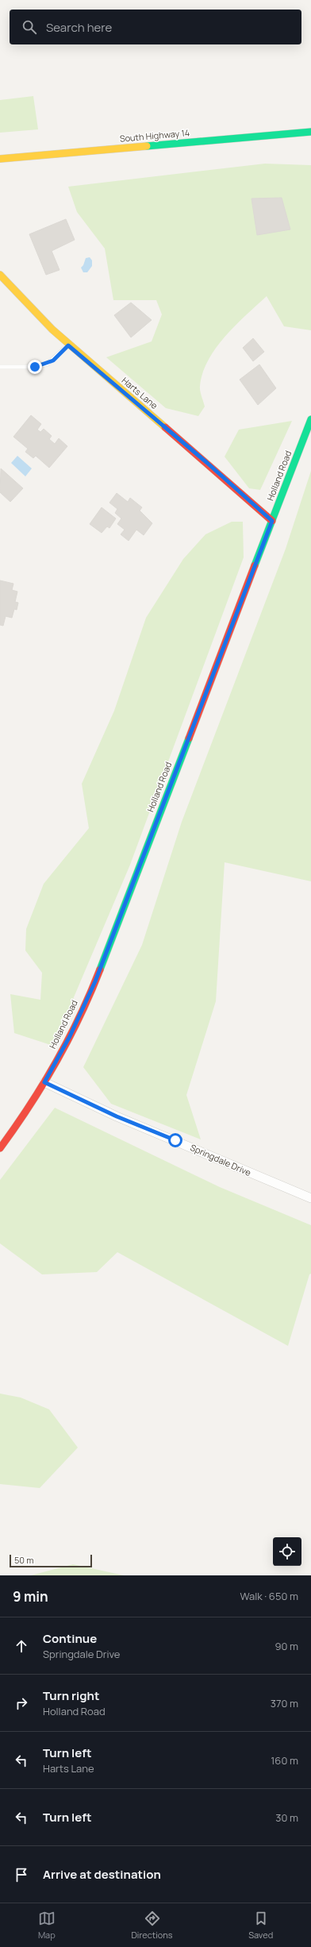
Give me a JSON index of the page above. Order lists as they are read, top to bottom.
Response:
{
  "streets": {
    "street": [
      "South Highway 14",
      "Harts Lane",
      "Holland Road",
      "Springdale Drive"
    ]
  },
  "crossings": [
    ["Harts Lane", "Holland Road"],
    ["Holland Road", "Springdale Drive"]
  ],
  "scale_bar": "50 m",
  "page": {
    "search": "Search here",
    "scale": "50 m",
    "heading": ["9 min", "Walk · 650 m"],
    "list": [
      ["Continue", "Springdale Drive", "90 m"],
      ["Turn right", "Holland Road", "370 m"],
      ["Turn left", "Harts Lane", "160 m"],
      ["Turn left", "30 m"],
      "Arrive at destination"
    ],
    "nav": ["Map", "Directions", "Saved"]
  }
}
